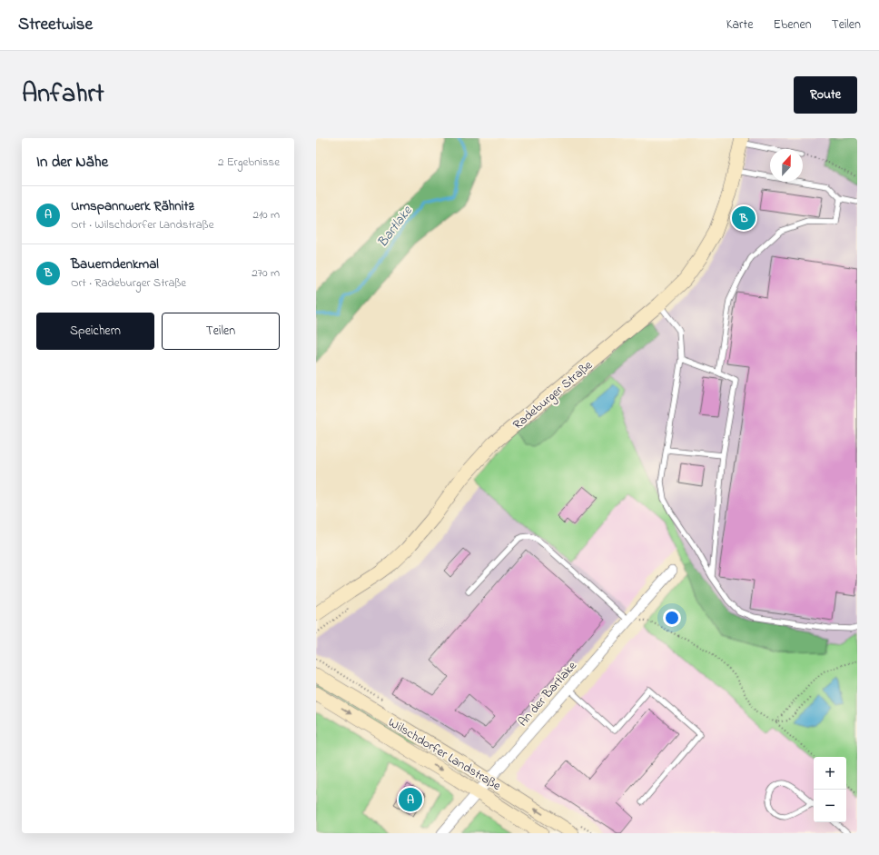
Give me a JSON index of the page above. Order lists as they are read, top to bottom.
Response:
{
  "streets": {
    "main road": ["Radeburger Straße", "Wilschdorfer Landstraße"],
    "street": ["An der Bartlake"]
  },
  "crossings": [
    ["An der Bartlake", "Wilschdorfer Landstraße"]
  ],
  "water": ["Bartlake"],
  "north": "top",
  "page": {
    "header": "Streetwise",
    "nav": ["Karte", "Ebenen", "Teilen"],
    "title": "Anfahrt",
    "buttons": [
      "Route",
      ["Speichern", "Teilen"]
    ],
    "heading": ["In der Nähe", "2 Ergebnisse"],
    "list": [
      {
        "mark": "A",
        "name": "Umspannwerk Rähnitz",
        "note": "Ort · Wilschdorfer Landstraße",
        "value": "210 m"
      },
      {
        "mark": "B",
        "name": "Bauerndenkmal",
        "note": "Ort · Radeburger Straße",
        "value": "270 m"
      }
    ],
    "pins": ["B", "A"],
    "map_buttons": ["+", "−"]
  }
}
